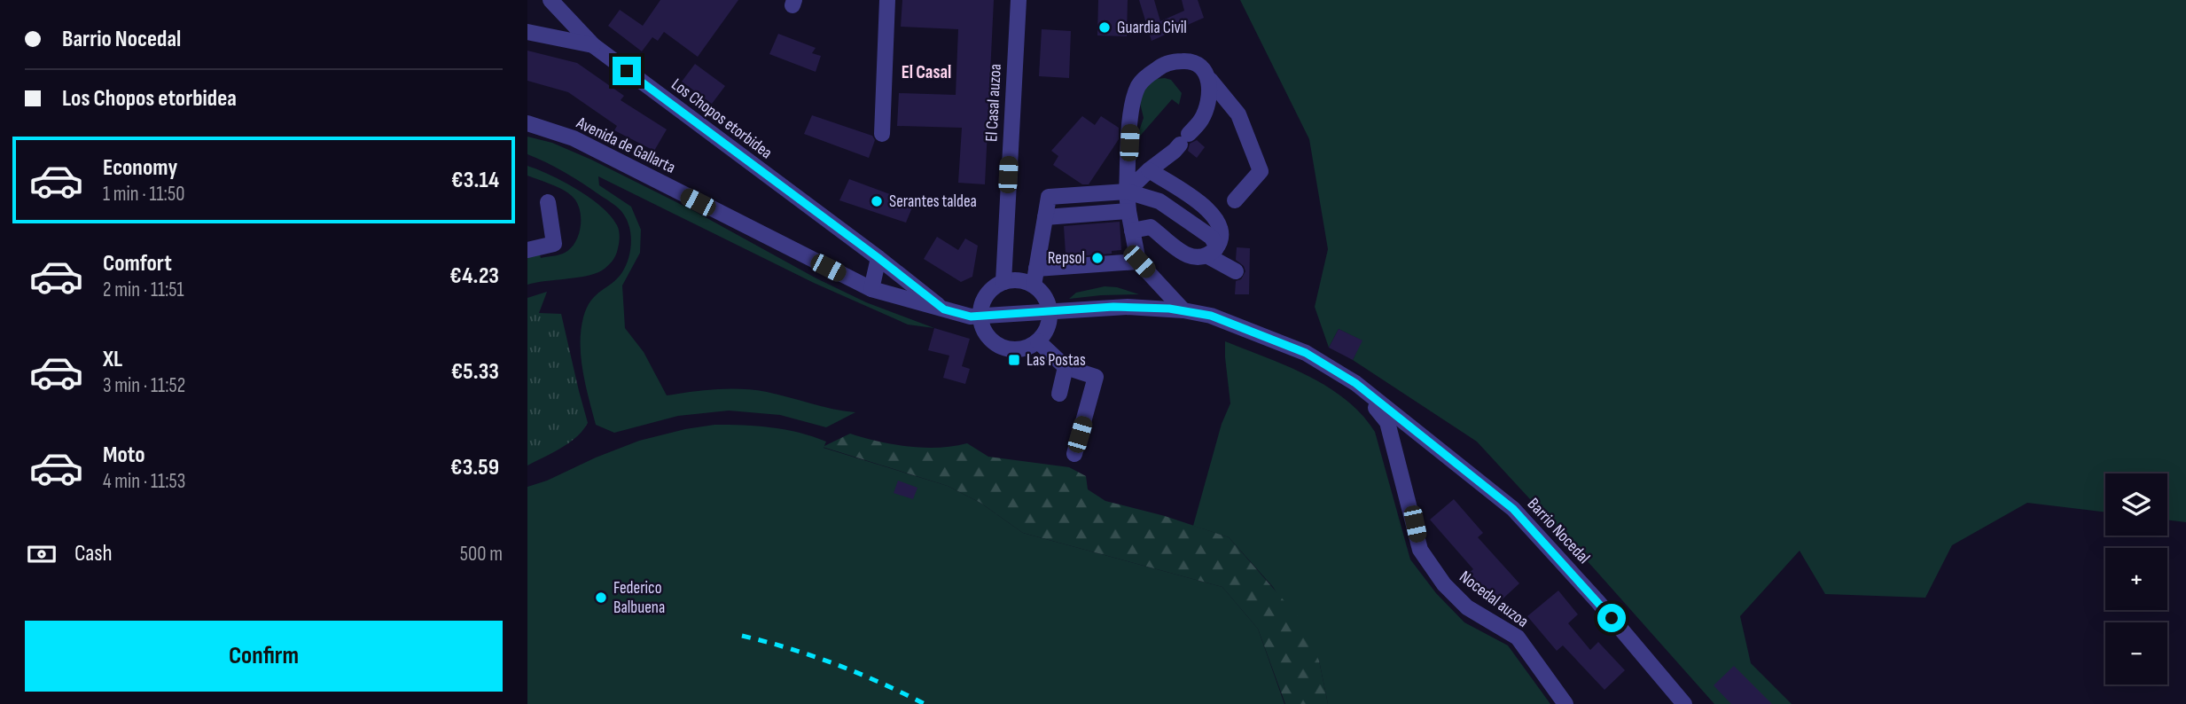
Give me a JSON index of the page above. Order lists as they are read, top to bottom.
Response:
{
  "streets": {
    "street": [
      "El Casal auzoa",
      "Los Chopos etorbidea",
      "Avenida de Gallarta",
      "Barrio Nocedal",
      "Nocedal auzoa"
    ]
  },
  "crossings": [
    ["Los Chopos etorbidea", "Avenida de Gallarta"],
    ["Avenida de Gallarta", "Barrio Nocedal"],
    ["Avenida de Gallarta", "Nocedal auzoa"],
    ["Barrio Nocedal", "Nocedal auzoa"]
  ],
  "districts": ["El Casal"],
  "places": {
    "other": [
      "Guardia Civil",
      "Serantes taldea",
      "Repsol",
      "Federico Balbuena"
    ],
    "transit": ["Las Postas"]
  },
  "page": {
    "banner": ["Barrio Nocedal", "Los Chopos etorbidea"],
    "list": [
      {
        "name": "Economy",
        "note": "1 min · 11:50",
        "value": "€3.14"
      },
      {
        "name": "Comfort",
        "note": "2 min · 11:51",
        "value": "€4.23"
      },
      {
        "name": "XL",
        "note": "3 min · 11:52",
        "value": "€5.33"
      },
      {
        "name": "Moto",
        "note": "4 min · 11:53",
        "value": "€3.59"
      }
    ],
    "map_buttons": ["+", "−"],
    "pay": ["Cash", "500 m"],
    "buttons": "Confirm"
  }
}
